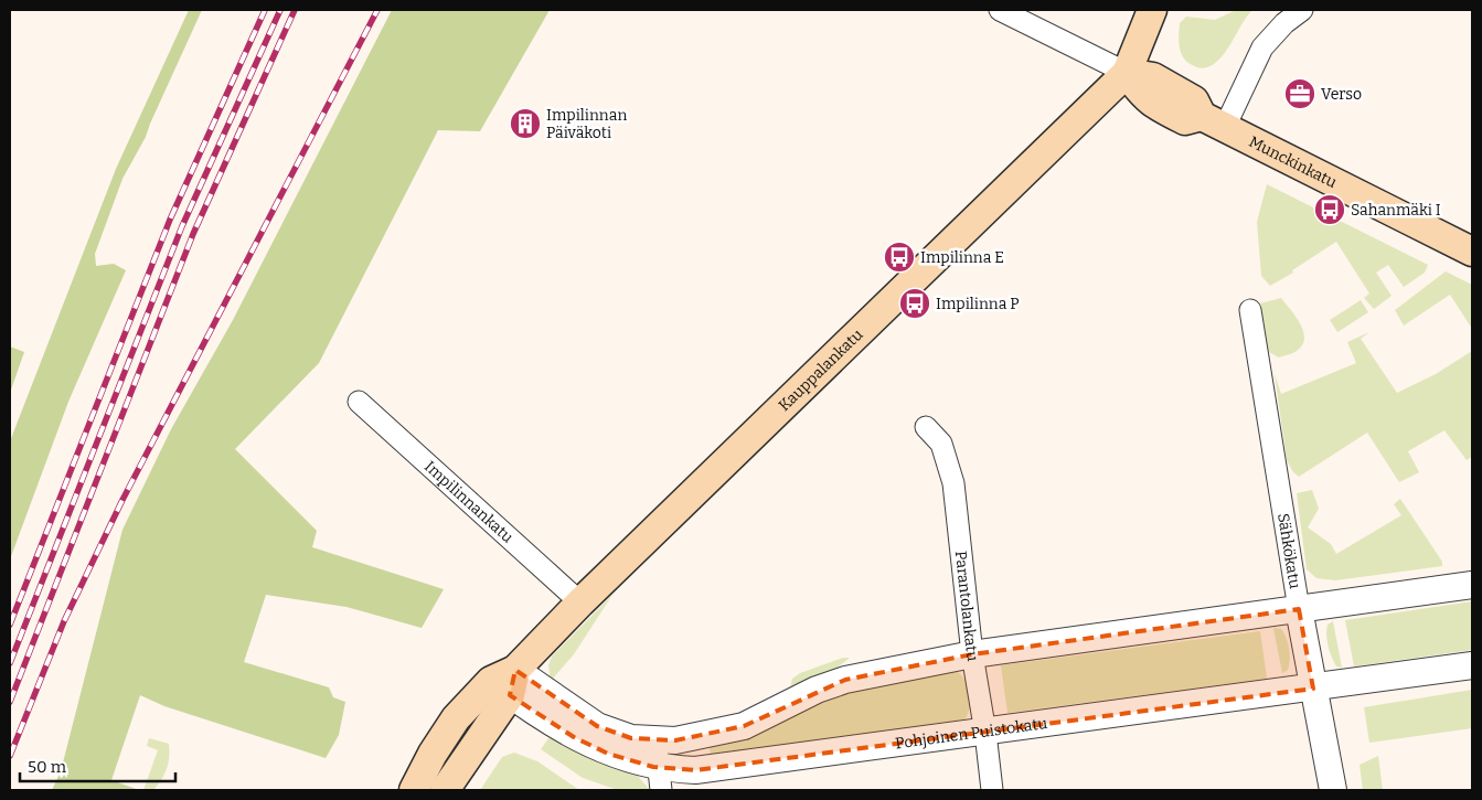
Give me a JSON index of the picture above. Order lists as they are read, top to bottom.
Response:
{
  "streets": {
    "main road": ["Munckinkatu", "Kauppalankatu"],
    "street": [
      "Impilinnankatu",
      "Sähkökatu",
      "Parantolankatu",
      "Pohjoinen Puistokatu"
    ]
  },
  "crossings": [
    ["Munckinkatu", "Kauppalankatu"],
    ["Kauppalankatu", "Impilinnankatu"],
    ["Kauppalankatu", "Pohjoinen Puistokatu"],
    ["Sähkökatu", "Pohjoinen Puistokatu"],
    ["Parantolankatu", "Pohjoinen Puistokatu"]
  ],
  "places": {
    "office": ["Verso"],
    "building": ["Impilinnan Päiväkoti"],
    "bus stop": ["Sahanmäki I", "Impilinna E", "Impilinna P"]
  },
  "scale_bar": "50 m"
}
